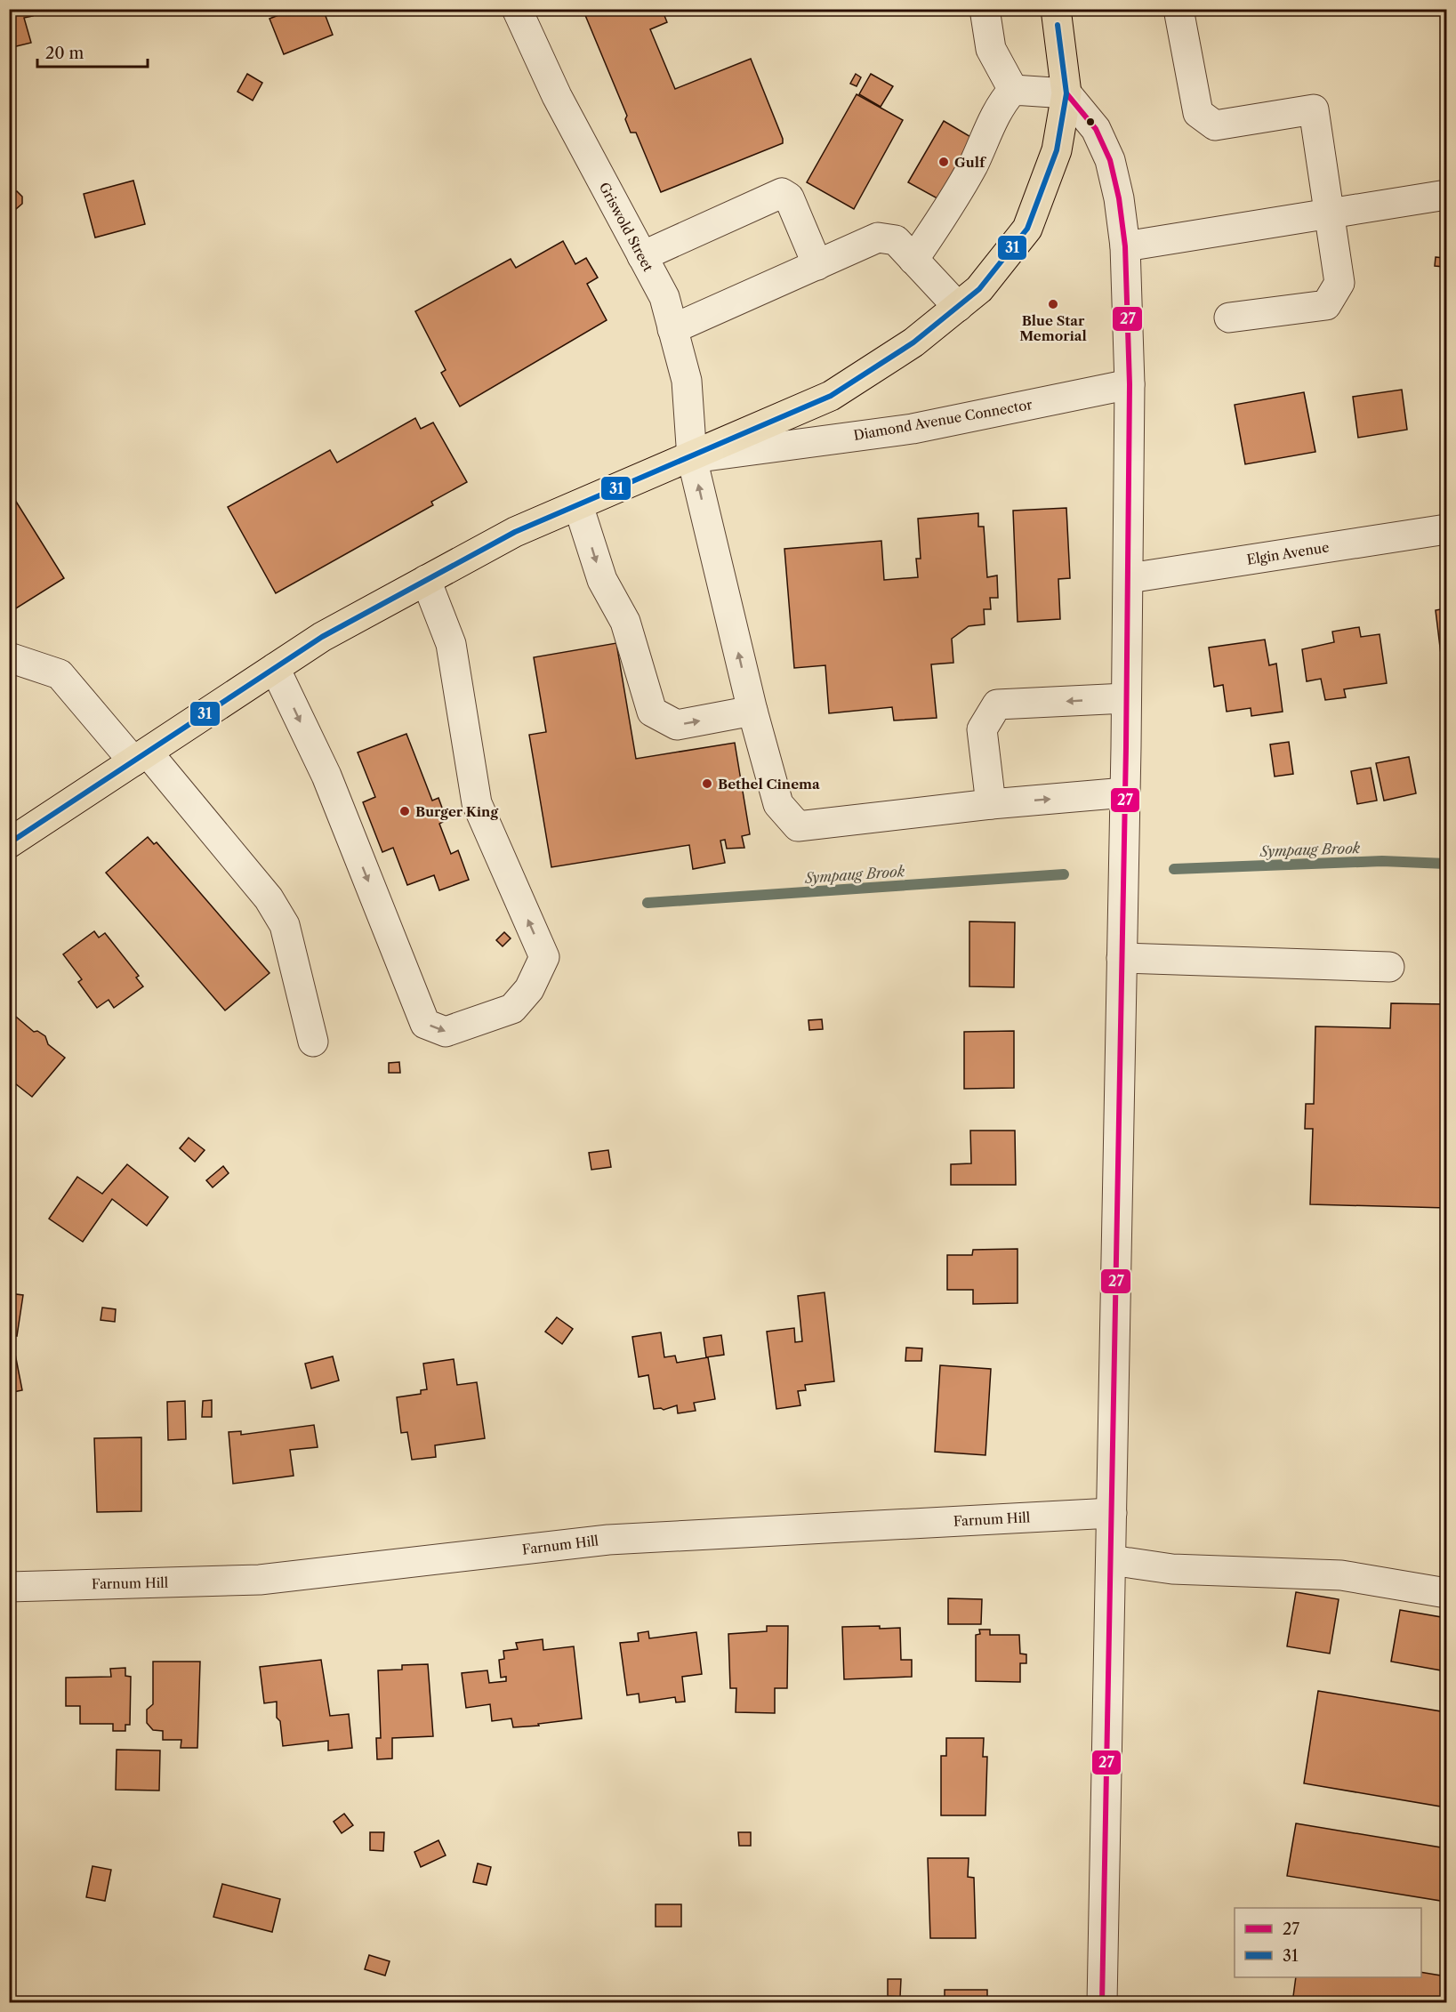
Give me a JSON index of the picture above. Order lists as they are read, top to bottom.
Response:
{
  "streets": {
    "street": [
      "Griswold Street",
      "Diamond Avenue Connector",
      "Elgin Avenue",
      "Farnum Hill"
    ]
  },
  "crossings": [
    ["Griswold Street", "Diamond Avenue Connector"]
  ],
  "water": ["Sympaug Brook"],
  "places": [
    "Gulf",
    "Blue Star Memorial",
    "Bethel Cinema",
    "Burger King"
  ],
  "lines": ["transit line 31", "transit line 27"],
  "legend": ["27", "31"],
  "scale_bar": "20 m"
}
